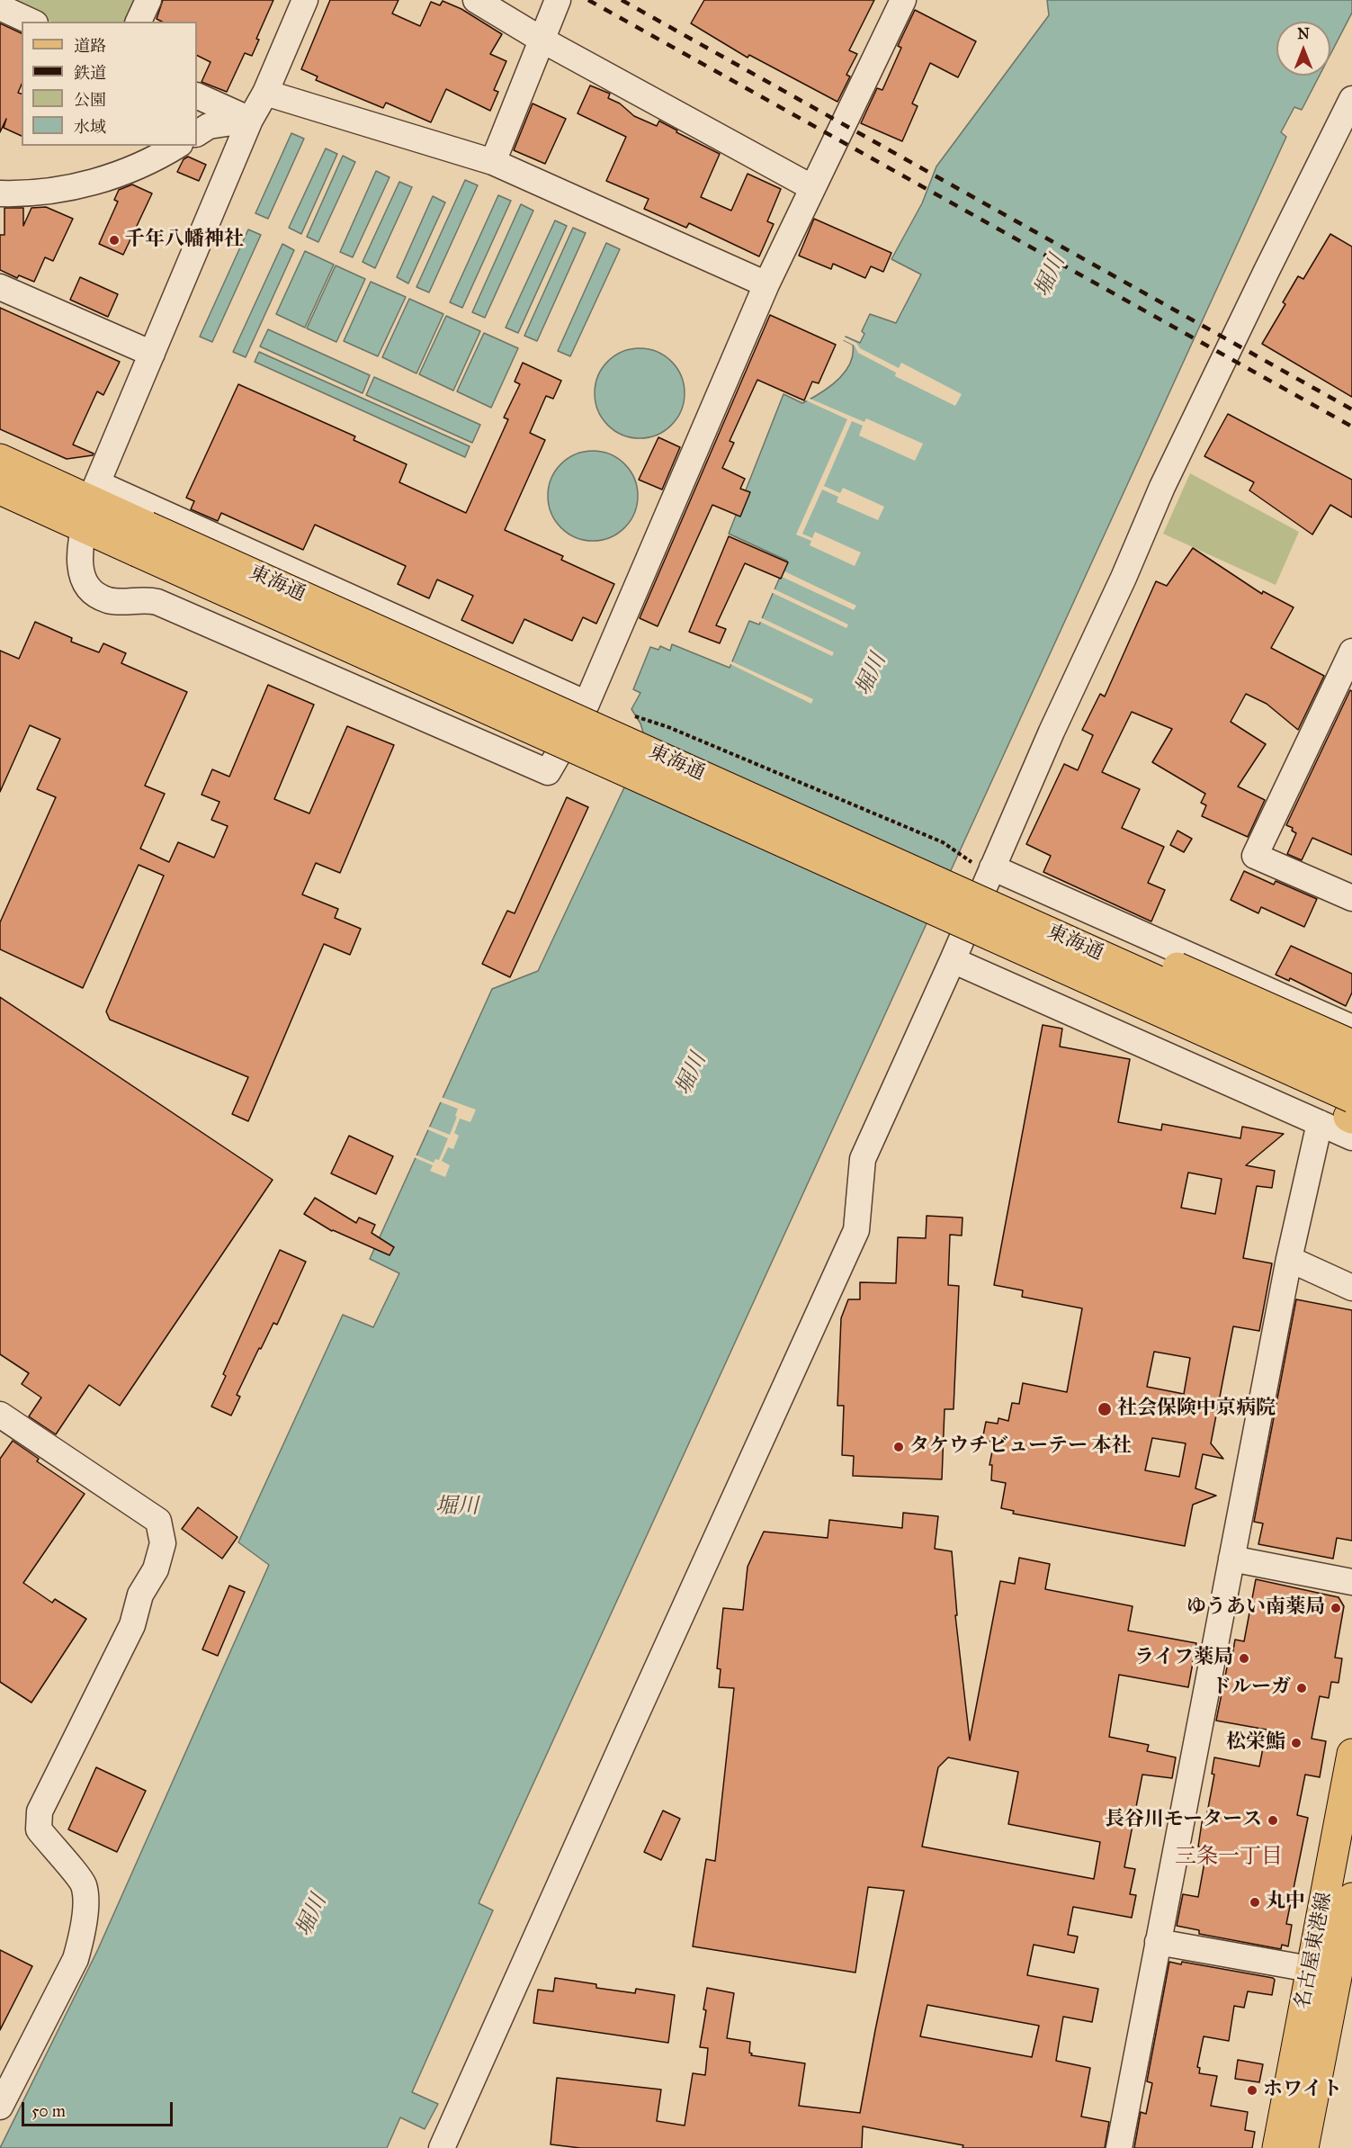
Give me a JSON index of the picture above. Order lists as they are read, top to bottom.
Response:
{
  "streets": {
    "main road": ["東海通", "名古屋東港線"]
  },
  "districts": ["三条一丁目"],
  "water": ["堀川"],
  "places": [
    "千年八幡神社",
    "社会保険中京病院",
    "タケウチビューテー 本社",
    "ゆうあい南薬局",
    "ライフ薬局",
    "ドルーガ",
    "松栄鮨",
    "長谷川モータース",
    "丸中",
    "ホワイト"
  ],
  "legend": [
    "道路",
    "鉄道",
    "公園",
    "水域"
  ],
  "scale_bar": "50 m",
  "north": "top"
}
